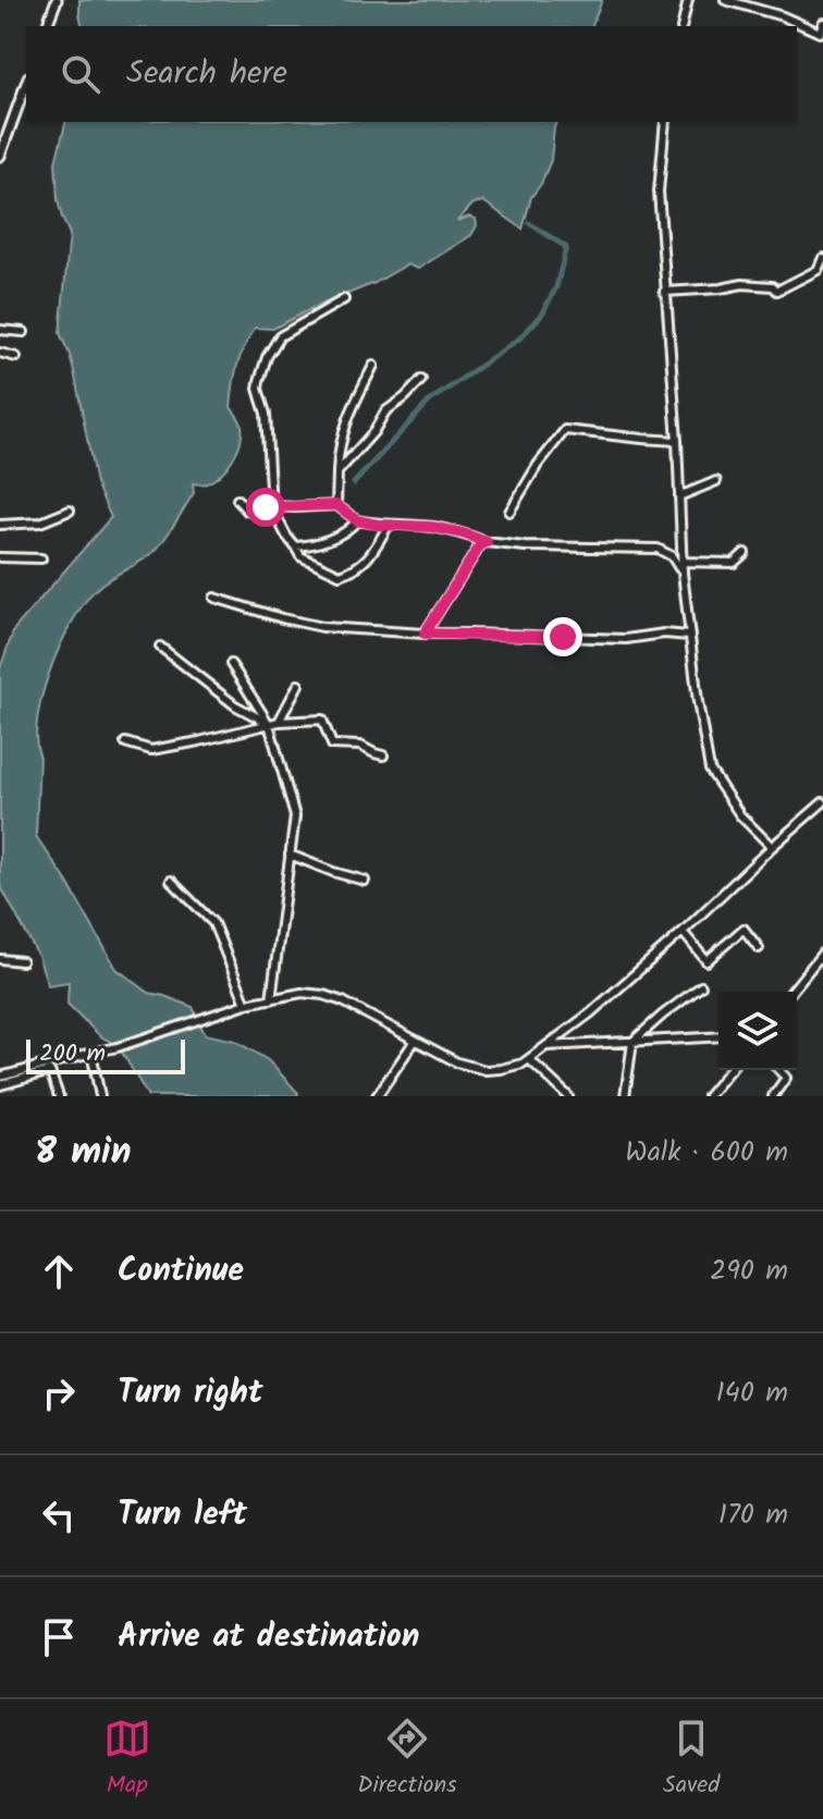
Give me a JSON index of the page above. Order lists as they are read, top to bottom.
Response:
{
  "scale_bar": "200 m",
  "page": {
    "search": "Search here",
    "scale": "200 m",
    "heading": ["8 min", "Walk · 600 m"],
    "list": [
      ["Continue", "290 m"],
      ["Turn right", "140 m"],
      ["Turn left", "170 m"],
      "Arrive at destination"
    ],
    "nav": ["Map", "Directions", "Saved"]
  }
}
